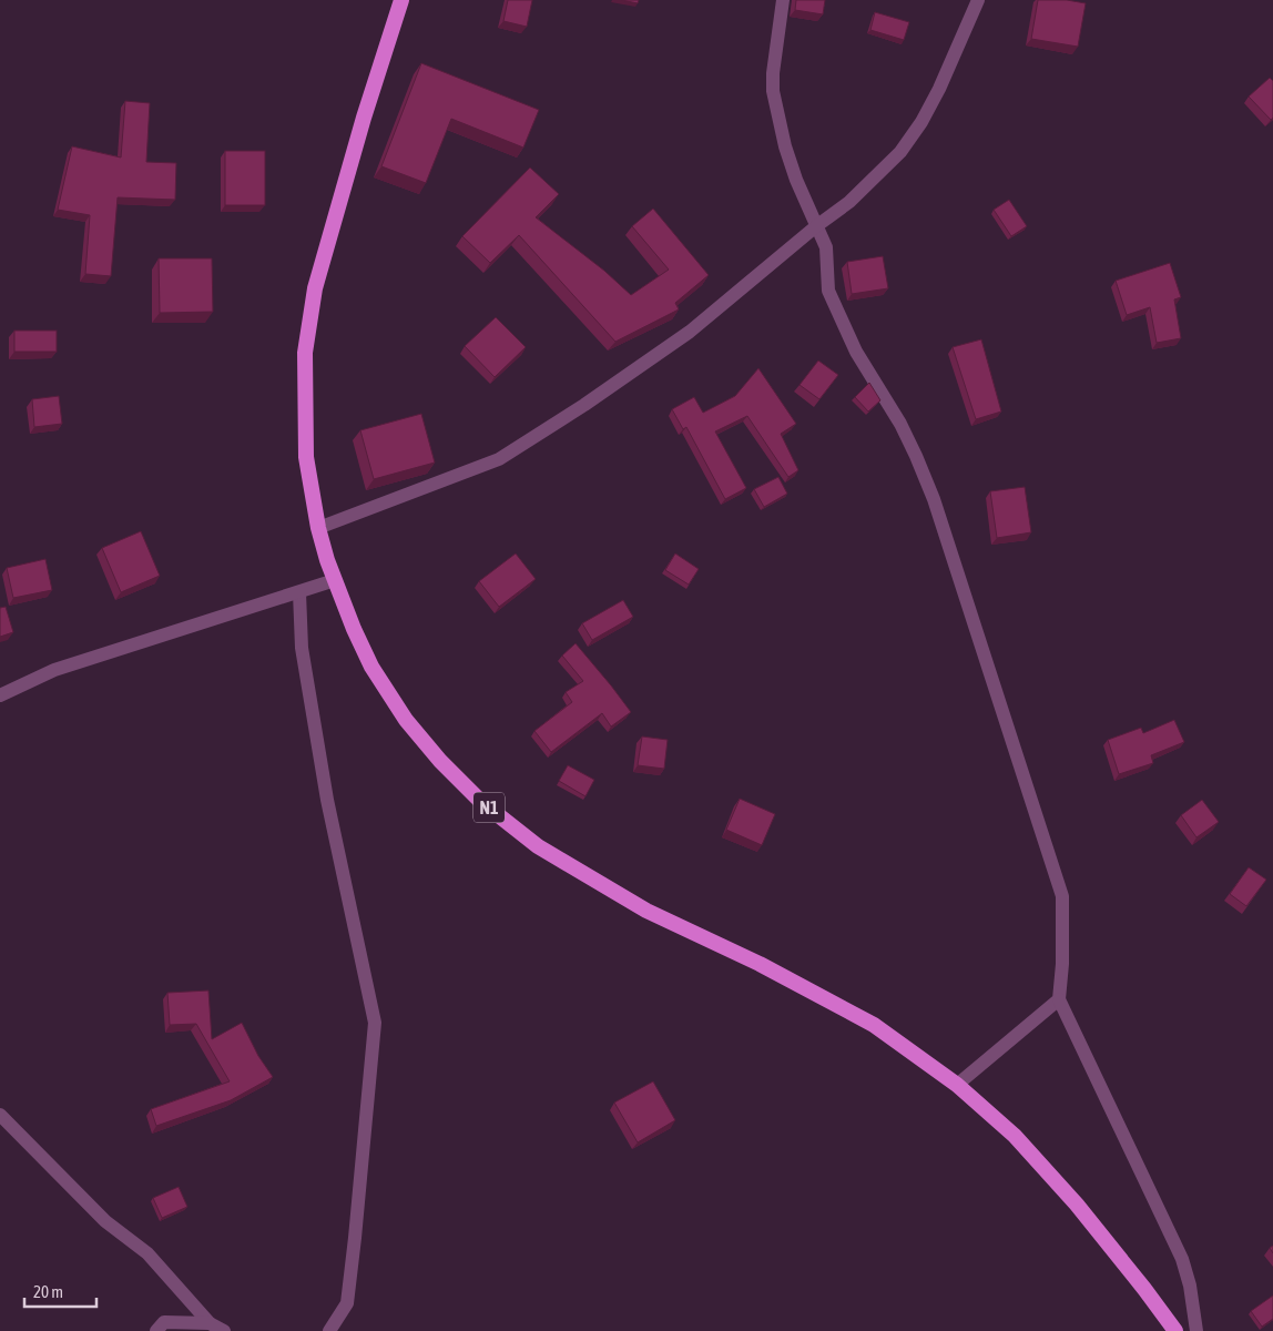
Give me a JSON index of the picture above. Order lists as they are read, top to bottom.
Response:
{
  "streets": {
    "highway": ["N1"]
  },
  "scale_bar": "20 m"
}
